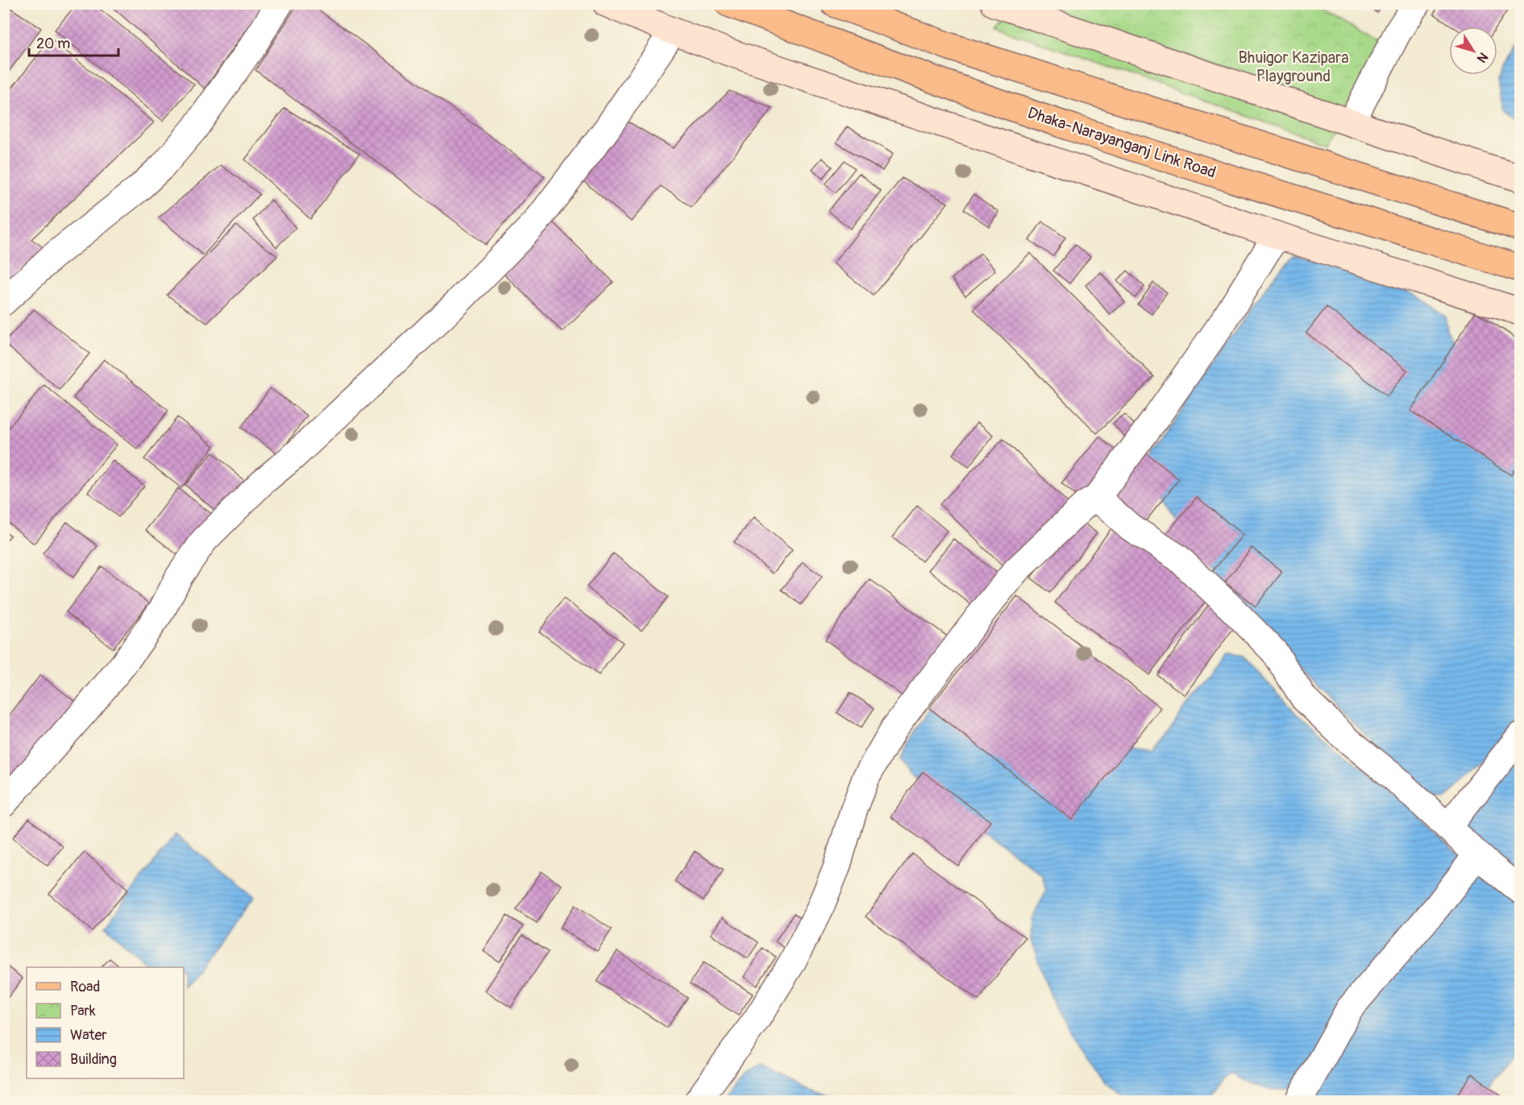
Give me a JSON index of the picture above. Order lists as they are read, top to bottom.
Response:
{
  "streets": {
    "main road": ["Dhaka-Narayanganj Link Road"]
  },
  "parks": ["Bhuigor Kazipara Playground"],
  "legend": [
    "Road",
    "Park",
    "Water",
    "Building"
  ],
  "scale_bar": "20 m",
  "north": "bottom right"
}
